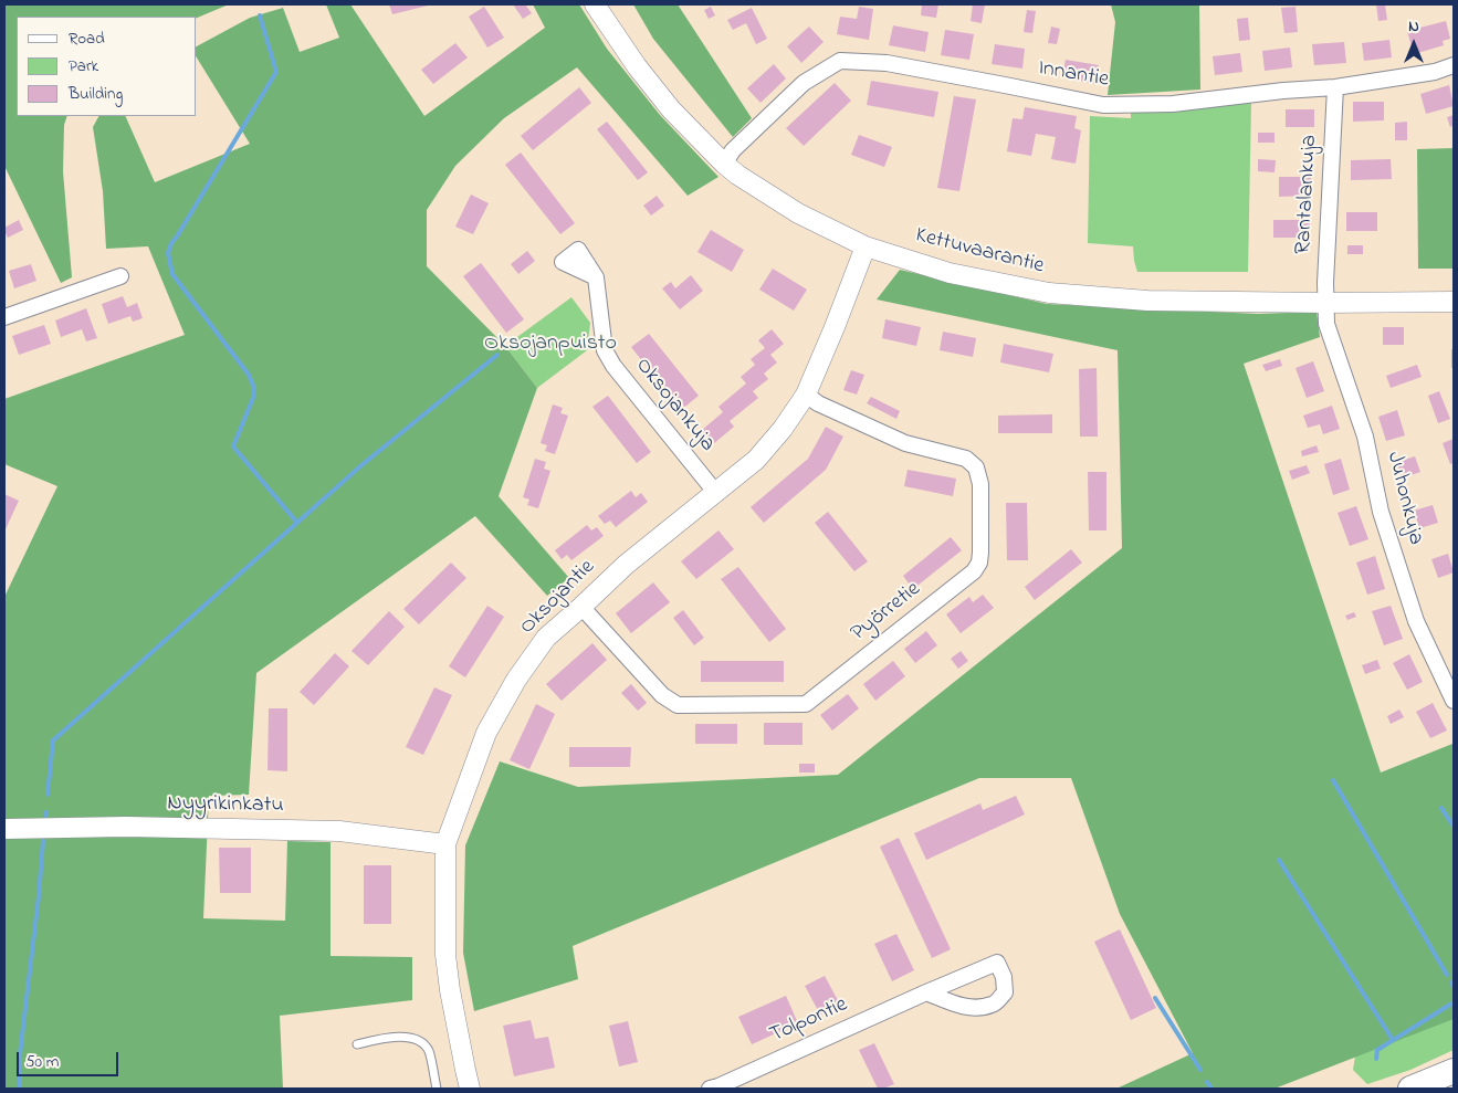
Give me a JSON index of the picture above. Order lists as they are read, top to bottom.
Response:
{
  "streets": {
    "street": [
      "Innantie",
      "Rantalankuja",
      "Kettuvaarantie",
      "Oksojankuja",
      "Juhonkuja",
      "Oksojantie",
      "Pyörretie",
      "Nyyrikinkatu",
      "Tolpontie"
    ]
  },
  "crossings": [
    ["Innantie", "Rantalankuja"],
    ["Innantie", "Kettuvaarantie"],
    ["Rantalankuja", "Kettuvaarantie"],
    ["Rantalankuja", "Juhonkuja"],
    ["Kettuvaarantie", "Juhonkuja"],
    ["Kettuvaarantie", "Oksojantie"],
    ["Oksojankuja", "Oksojantie"],
    ["Oksojantie", "Pyörretie"],
    ["Oksojantie", "Nyyrikinkatu"]
  ],
  "parks": ["Oksojanpuisto"],
  "legend": ["Road", "Park", "Building"],
  "scale_bar": "50 m",
  "north": "top"
}
